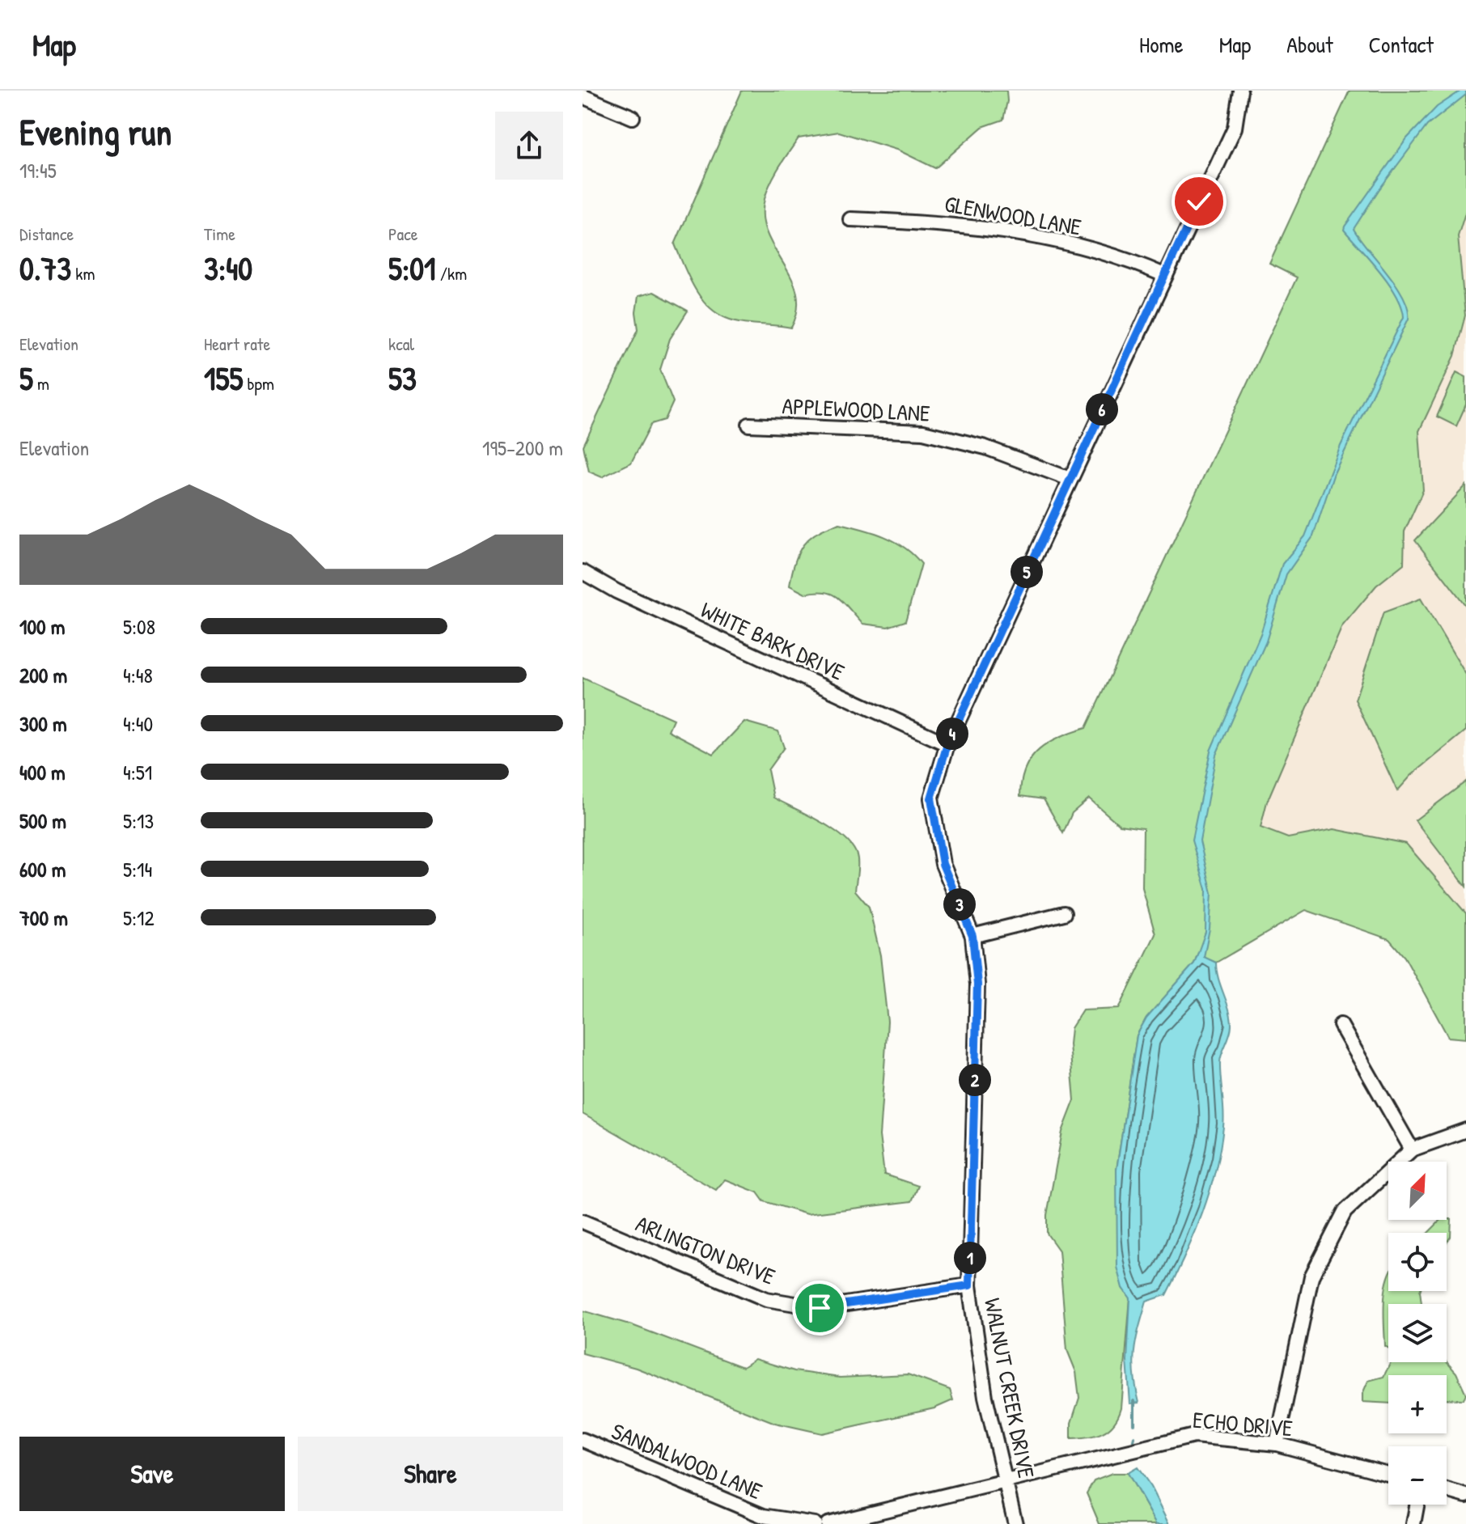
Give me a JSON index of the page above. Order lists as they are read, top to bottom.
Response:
{
  "streets": {
    "street": [
      "GLENWOOD LANE",
      "APPLEWOOD LANE",
      "WHITE BARK DRIVE",
      "ARLINGTON DRIVE",
      "WALNUT CREEK DRIVE",
      "ECHO DRIVE",
      "SANDALWOOD LANE"
    ]
  },
  "crossings": [
    ["GLENWOOD LANE", "WALNUT CREEK DRIVE"],
    ["APPLEWOOD LANE", "WALNUT CREEK DRIVE"],
    ["WHITE BARK DRIVE", "WALNUT CREEK DRIVE"],
    ["ARLINGTON DRIVE", "WALNUT CREEK DRIVE"],
    ["WALNUT CREEK DRIVE", "ECHO DRIVE"]
  ],
  "north": "top right",
  "page": {
    "header": "Map",
    "nav": [
      "Home",
      "Map",
      "About",
      "Contact"
    ],
    "heading": ["Evening run", "19:45"],
    "stats": [
      ["Distance", "0.73 km"],
      ["Time", "3:40"],
      ["Pace", "5:01 /km"],
      ["Elevation", "5 m"],
      ["Heart rate", "155 bpm"],
      ["kcal", "53"]
    ],
    "pins": [
      "6",
      "5",
      "4",
      "3",
      "2",
      "1"
    ],
    "chart": ["Elevation", "195–200 m"],
    "list": [
      {
        "name": "100 m",
        "note": "5:08"
      },
      {
        "name": "200 m",
        "note": "4:48"
      },
      {
        "name": "300 m",
        "note": "4:40"
      },
      {
        "name": "400 m",
        "note": "4:51"
      },
      {
        "name": "500 m",
        "note": "5:13"
      },
      {
        "name": "600 m",
        "note": "5:14"
      },
      {
        "name": "700 m",
        "note": "5:12"
      }
    ],
    "map_buttons": ["+", "−"],
    "buttons": ["Save", "Share"]
  }
}
